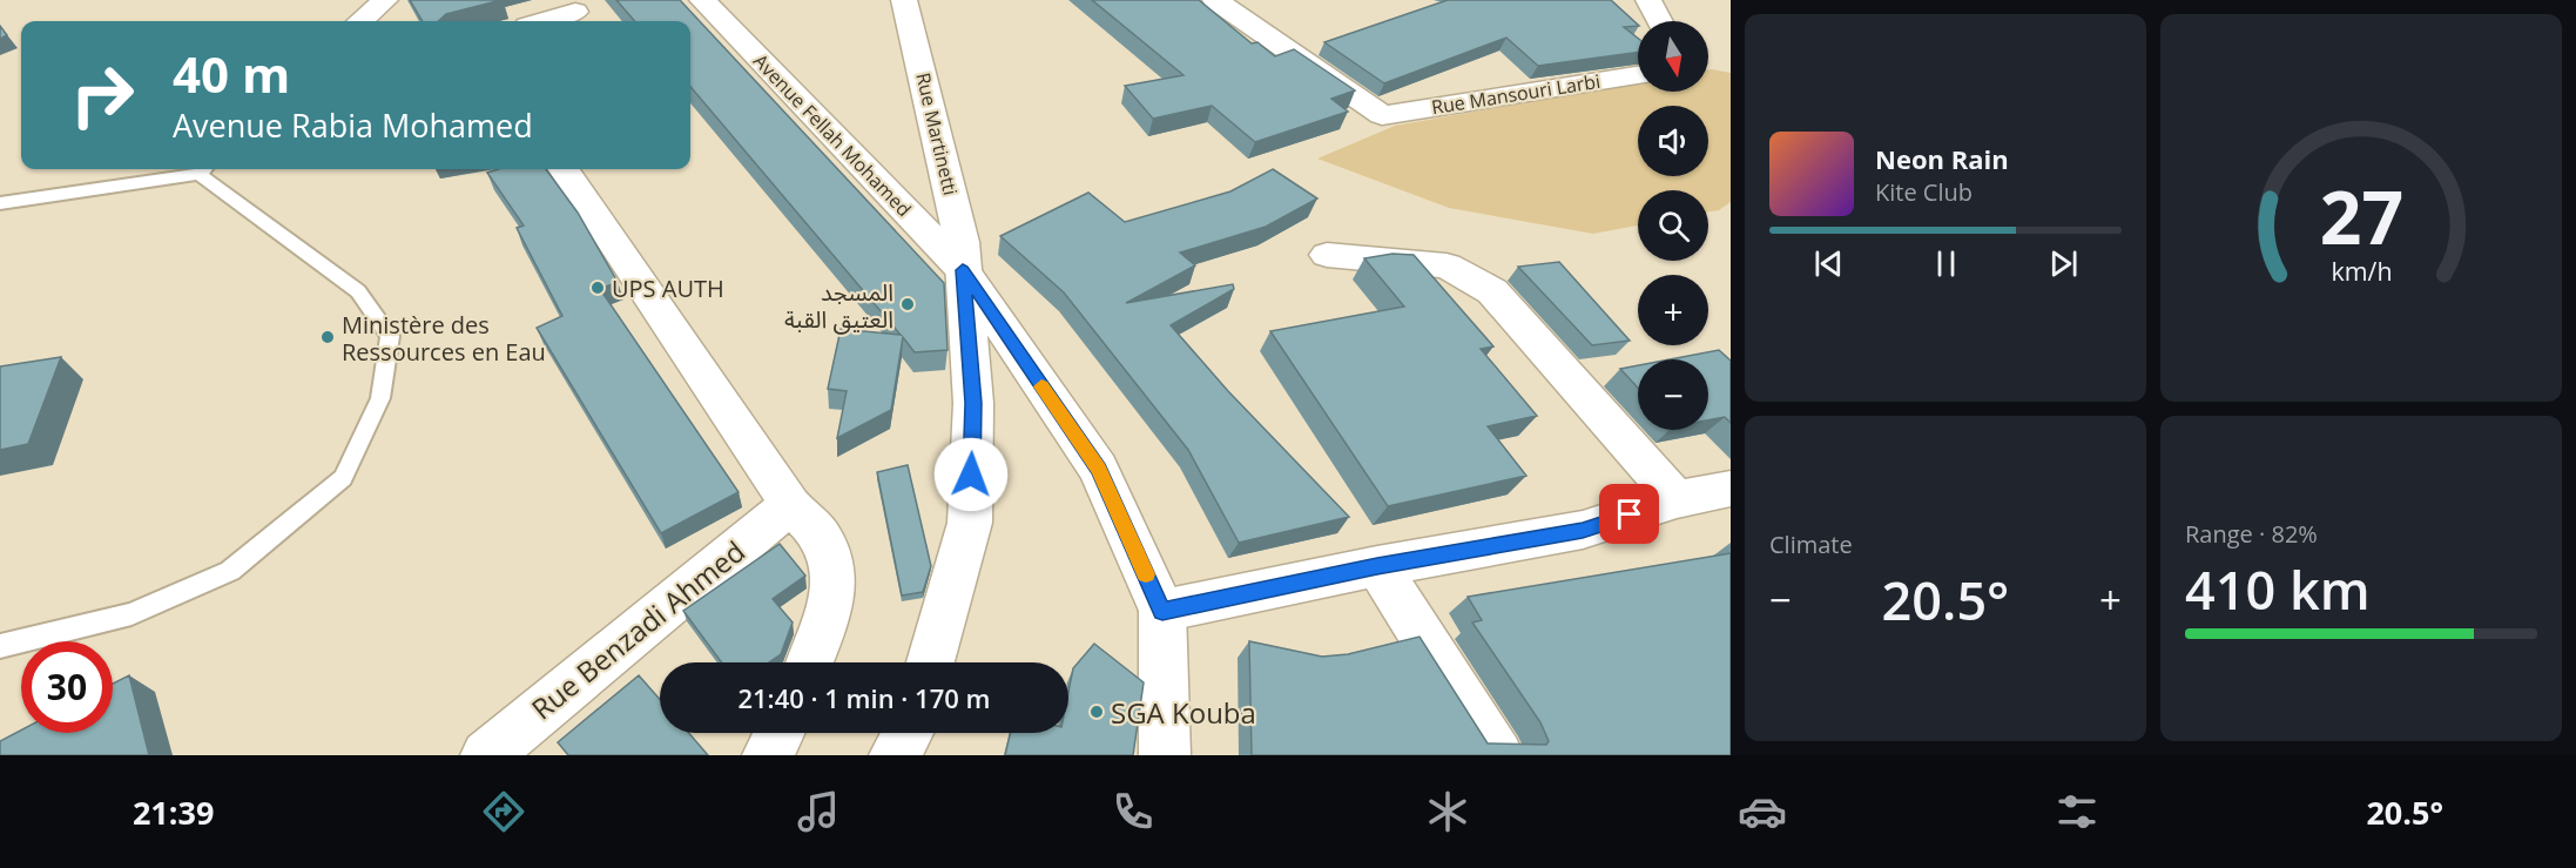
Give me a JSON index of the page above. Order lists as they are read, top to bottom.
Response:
{
  "streets": {
    "street": [
      "Rue Mansouri Larbi",
      "Rue Martinetti",
      "Avenue Fellah Mohamed",
      "Rue Benzadi Ahmed"
    ]
  },
  "crossings": [
    ["Rue Martinetti", "Avenue Fellah Mohamed"]
  ],
  "places": [
    "UPS AUTH",
    "المسجد العتيق القبة",
    "Ministère des Ressources en Eau",
    "SGA Kouba"
  ],
  "north": "bottom",
  "page": {
    "map_buttons": ["+", "−"],
    "turn": ["40 m", "Avenue Rabia Mohamed"],
    "song": ["Neon Rain", "Kite Club"],
    "tile": [
      "Climate",
      ["Range · 82%", "410 km"]
    ],
    "heat": ["−", "20.5°", "+"],
    "limit": "30",
    "trip": "21:40 · 1 min · 170 m",
    "tabs": ["21:39", "20.5°"],
    "gauge": ["27", "km/h"]
  }
}
